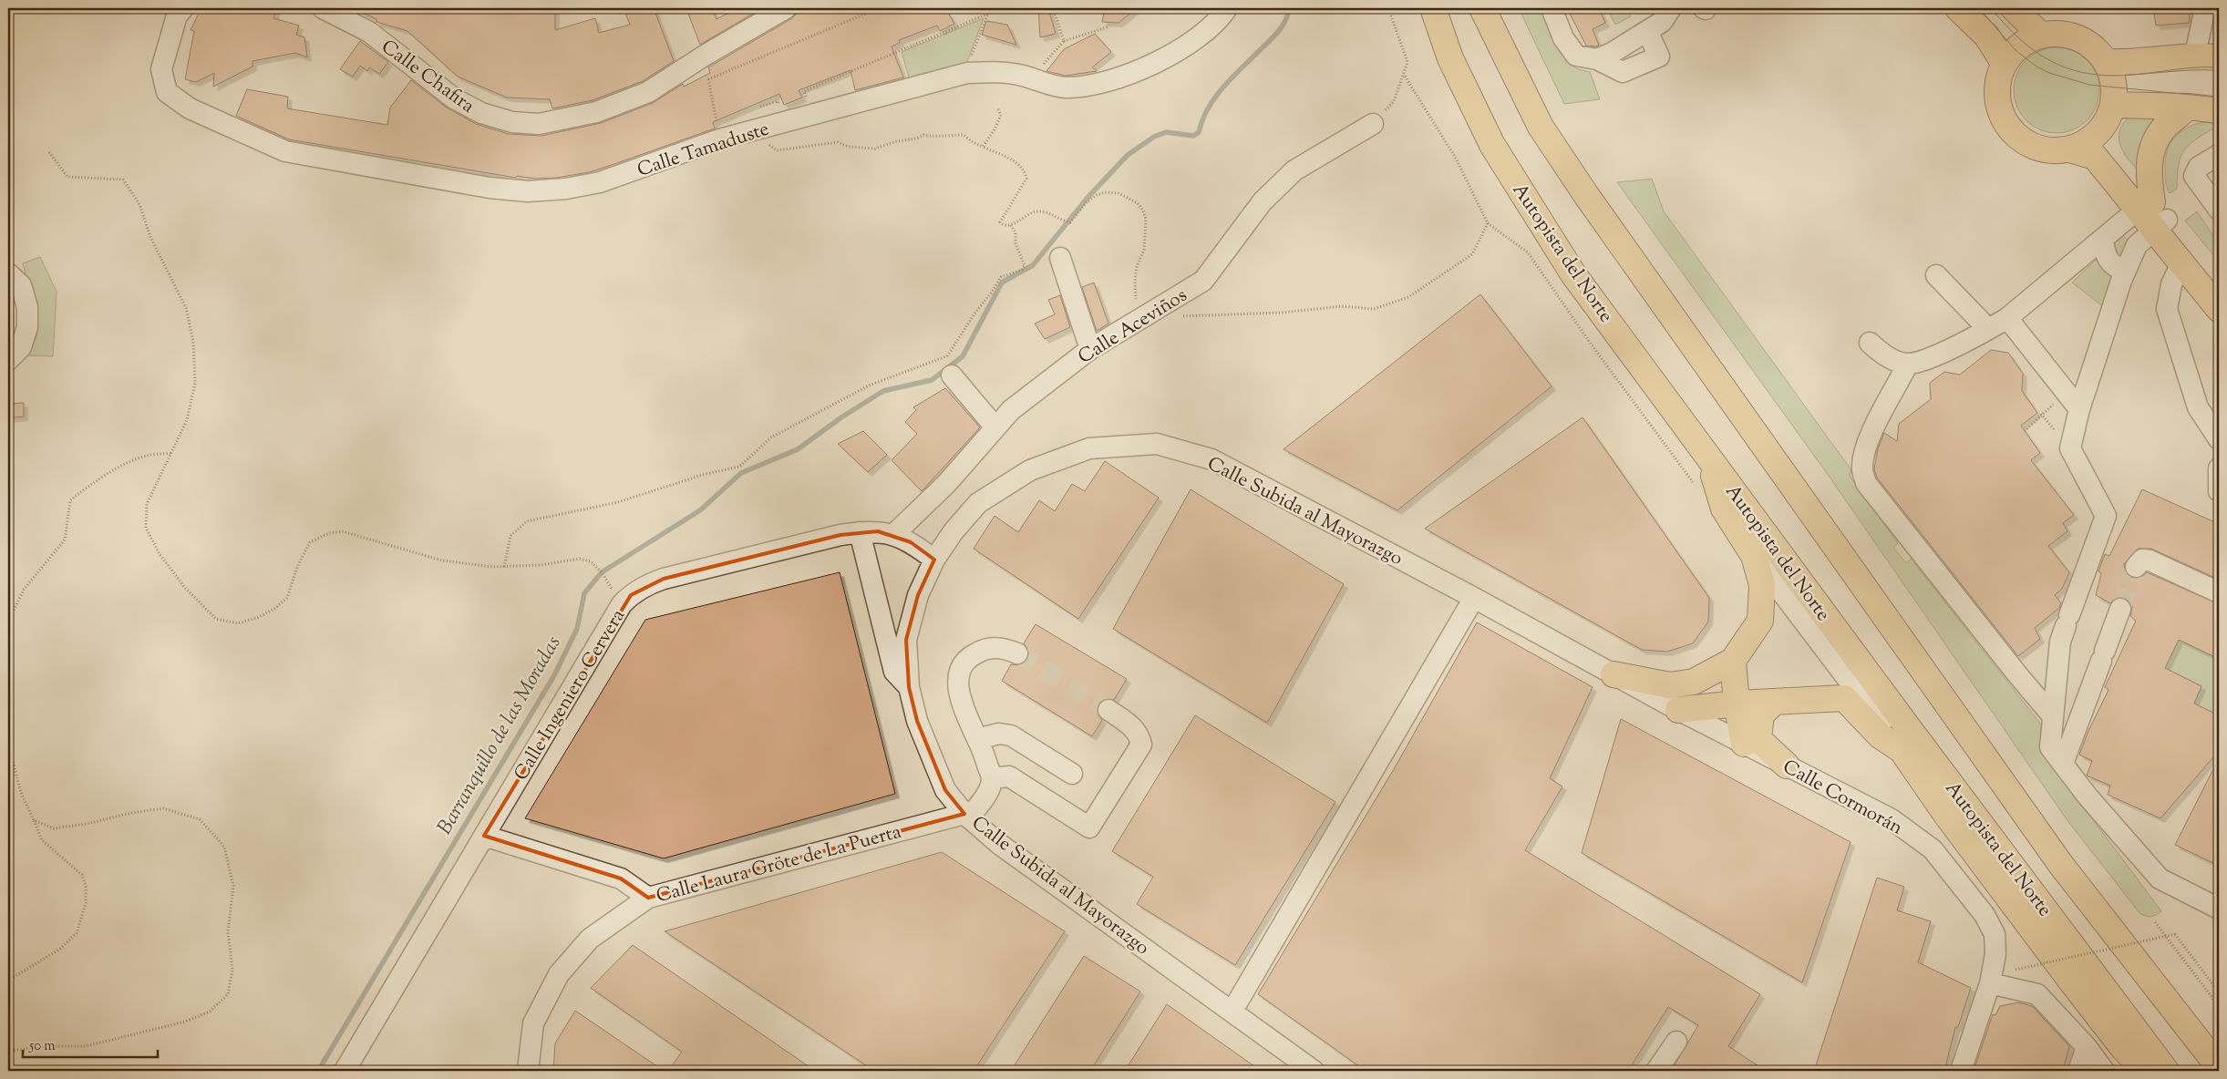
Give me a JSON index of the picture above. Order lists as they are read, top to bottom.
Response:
{
  "streets": {
    "main road": ["Autopista del Norte"],
    "street": [
      "Calle Chafira",
      "Calle Tamaduste",
      "Calle Aceviños",
      "Calle Subida al Mayorazgo",
      "Calle Ingeniero Cervera",
      "Calle Cormorán",
      "Calle Laura Gröte de La Puerta"
    ]
  },
  "crossings": [
    ["Calle Aceviños", "Calle Ingeniero Cervera"],
    ["Calle Subida al Mayorazgo", "Calle Ingeniero Cervera"],
    ["Calle Subida al Mayorazgo", "Calle Cormorán"],
    ["Calle Subida al Mayorazgo", "Calle Laura Gröte de La Puerta"]
  ],
  "water": ["Barranquillo de las Moradas"],
  "scale_bar": "50 m"
}
